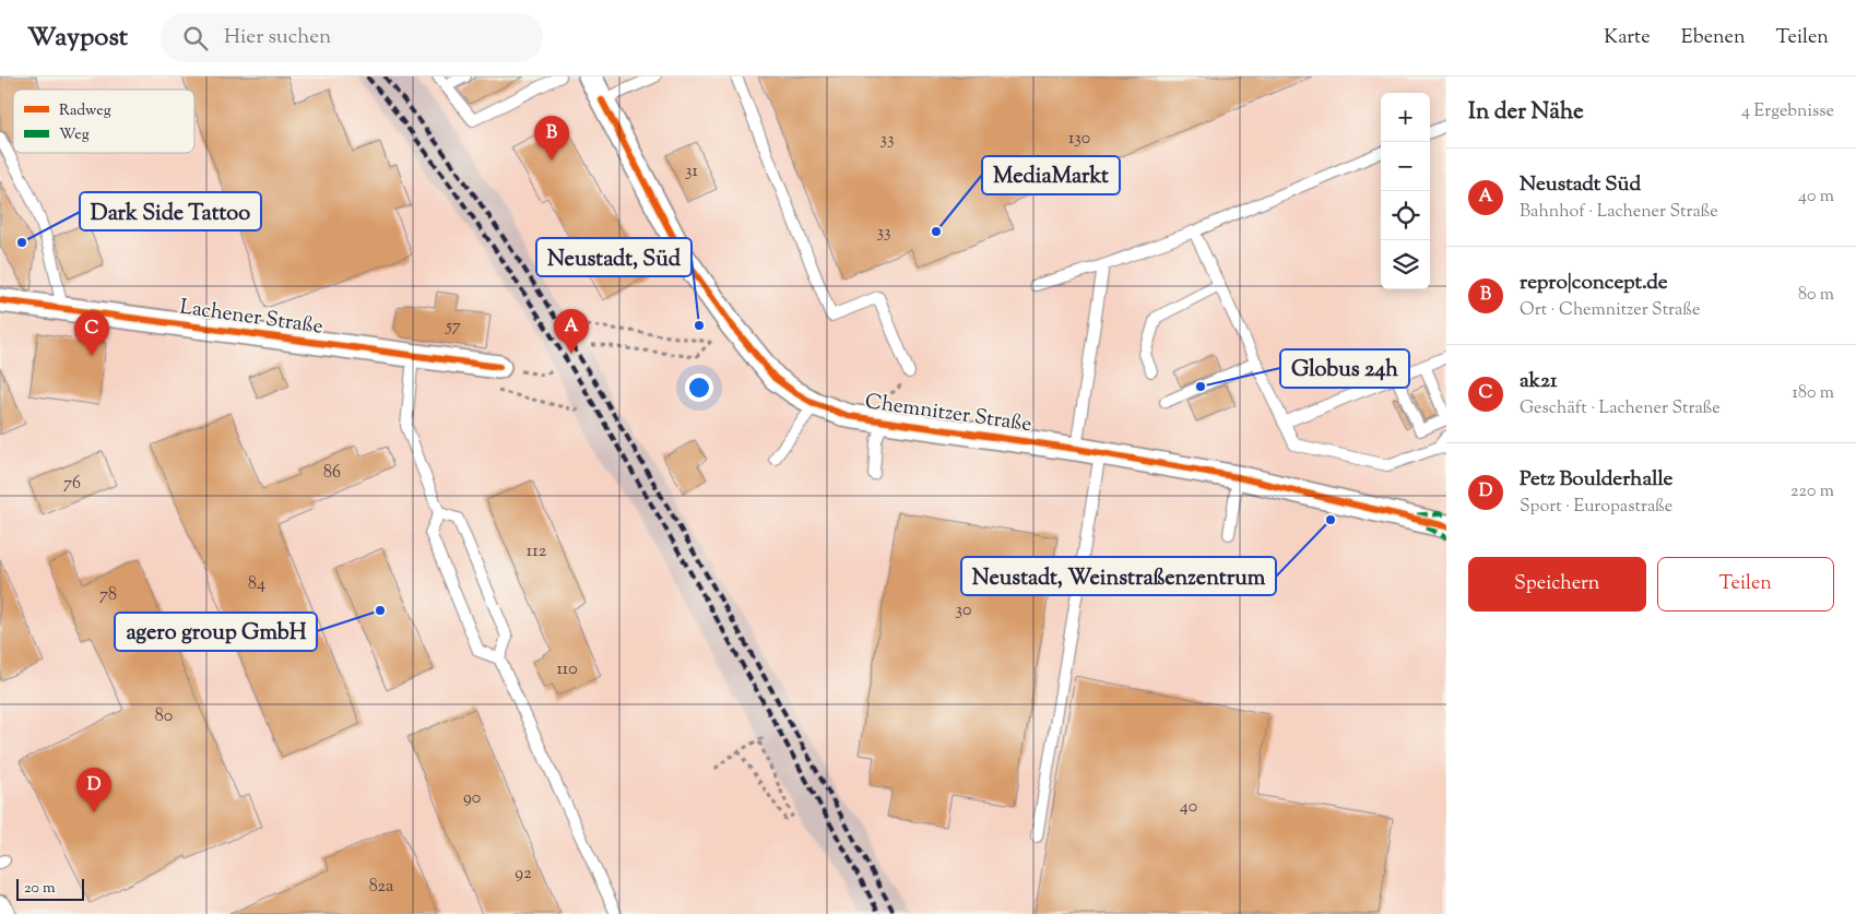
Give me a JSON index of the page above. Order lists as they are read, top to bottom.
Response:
{
  "streets": {
    "street": ["Lachener Straße", "Chemnitzer Straße"]
  },
  "places": [
    "MediaMarkt",
    "Dark Side Tattoo",
    "Neustadt, Süd",
    "Globus 24h",
    "Neustadt, Weinstraßenzentrum",
    "agero group GmbH"
  ],
  "house_numbers": [
    "130",
    "33",
    "31",
    "33",
    "57",
    "86",
    "76",
    "112",
    "84",
    "78",
    "30",
    "110",
    "80",
    "90",
    "40",
    "92",
    "82a"
  ],
  "legend": ["Radweg", "Weg"],
  "scale_bar": "20 m",
  "page": {
    "header": "Waypost",
    "search": "Hier suchen",
    "nav": ["Karte", "Ebenen", "Teilen"],
    "heading": ["In der Nähe", "4 Ergebnisse"],
    "map_buttons": ["+", "−"],
    "pins": [
      "B",
      "A",
      "C",
      "D"
    ],
    "list": [
      {
        "mark": "A",
        "name": "Neustadt Süd",
        "note": "Bahnhof · Lachener Straße",
        "value": "40 m"
      },
      {
        "mark": "B",
        "name": "repro|concept.de",
        "note": "Ort · Chemnitzer Straße",
        "value": "80 m"
      },
      {
        "mark": "C",
        "name": "ak21",
        "note": "Geschäft · Lachener Straße",
        "value": "180 m"
      },
      {
        "mark": "D",
        "name": "Petz Boulderhalle",
        "note": "Sport · Europastraße",
        "value": "220 m"
      }
    ],
    "buttons": ["Speichern", "Teilen"],
    "scale": "20 m"
  }
}
